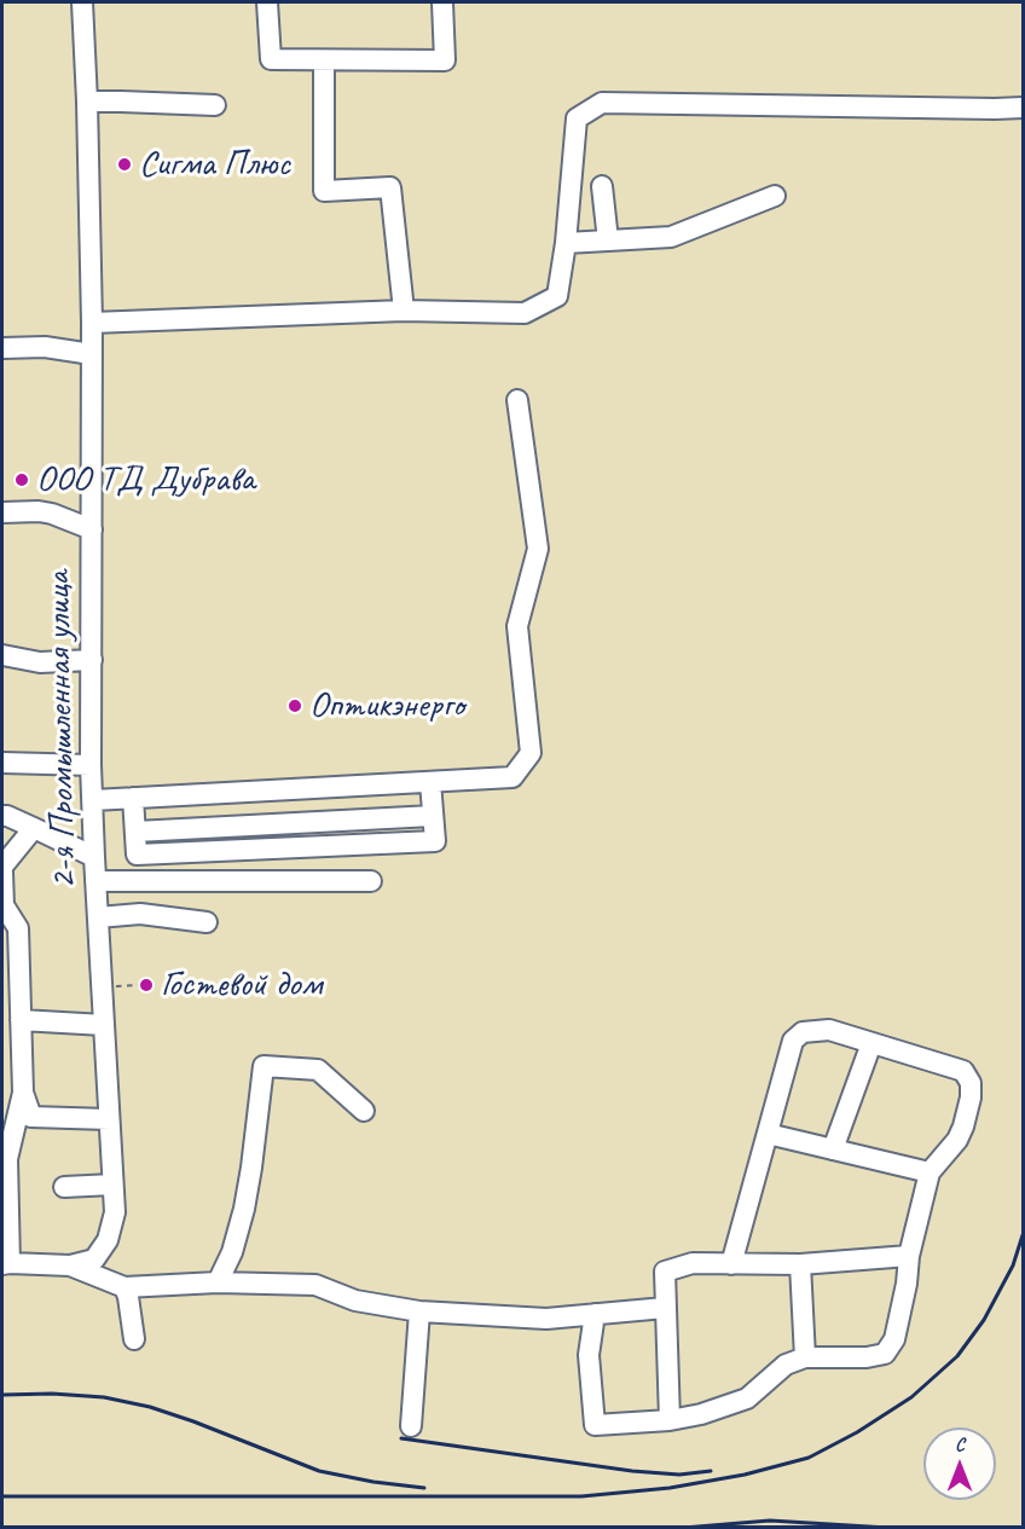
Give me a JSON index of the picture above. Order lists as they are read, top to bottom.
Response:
{
  "streets": {
    "street": ["2-я Промышленная улица"]
  },
  "places": [
    "Сигма Плюс",
    "ООО ТД Дубрава",
    "Оптикэнерго",
    "Гостевой дом"
  ],
  "north": "top"
}
